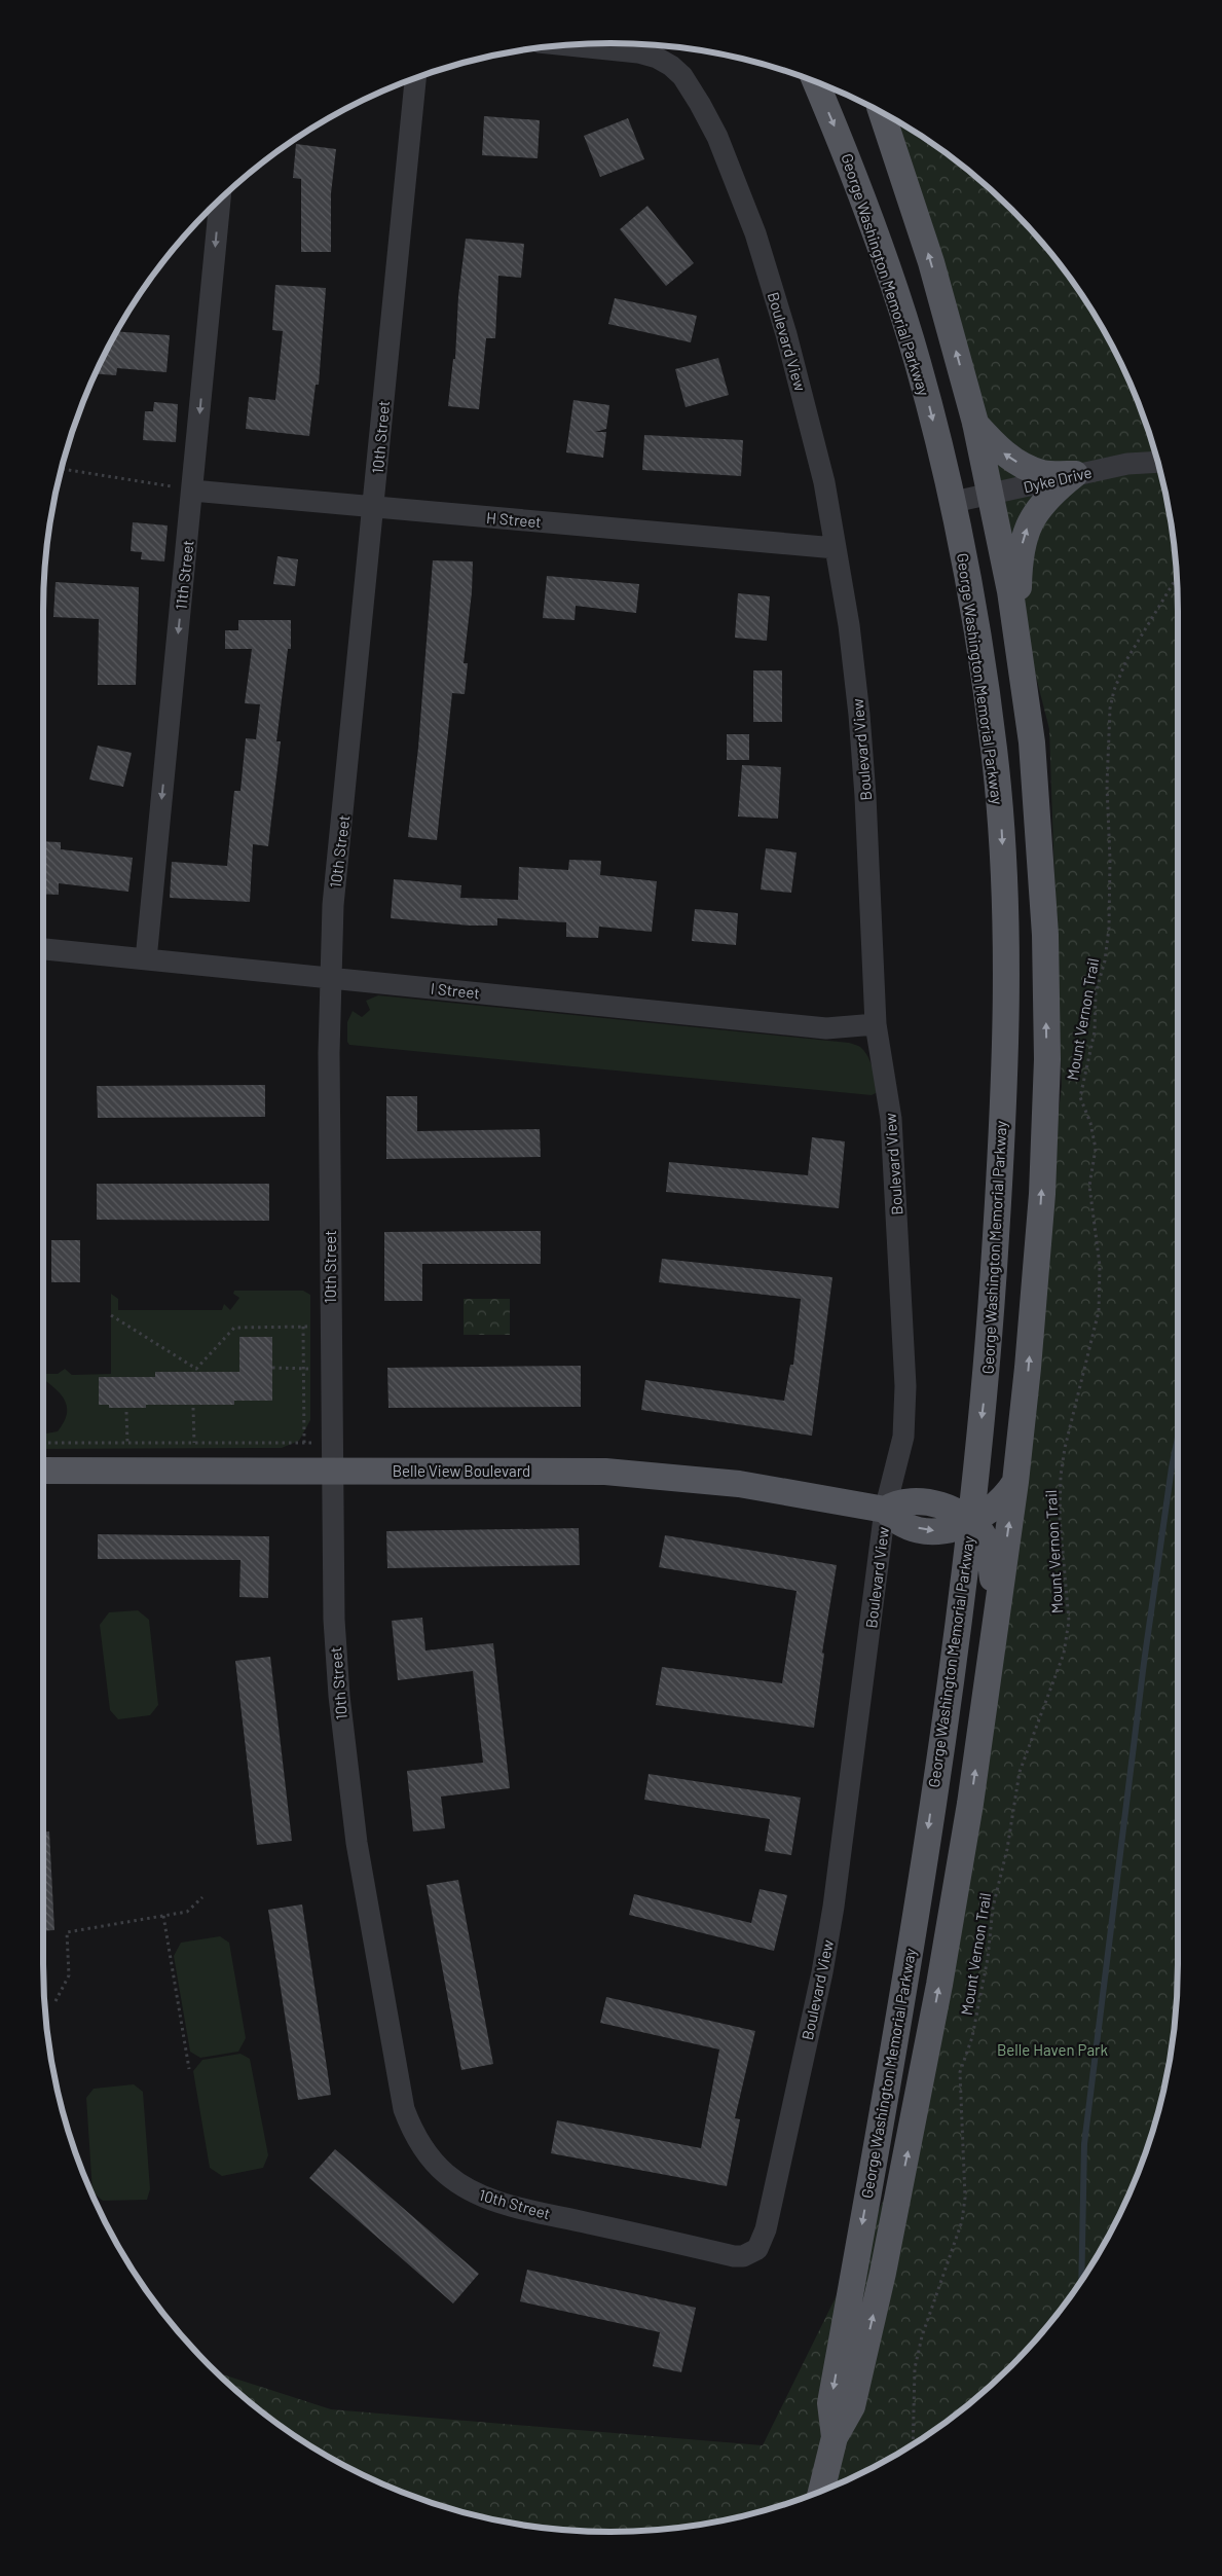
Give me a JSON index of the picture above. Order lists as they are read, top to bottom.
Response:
{
  "streets": {
    "main road": ["George Washington Memorial Parkway", "Belle View Boulevard"],
    "street": [
      "Boulevard View",
      "10th Street",
      "Dyke Drive",
      "H Street",
      "11th Street",
      "I Street"
    ],
    "path": ["Mount Vernon Trail"]
  },
  "crossings": [
    ["George Washington Memorial Parkway", "Dyke Drive"],
    ["Boulevard View", "10th Street"],
    ["Boulevard View", "H Street"],
    ["Boulevard View", "I Street"],
    ["Boulevard View", "Belle View Boulevard"],
    ["10th Street", "H Street"],
    ["10th Street", "I Street"],
    ["10th Street", "Belle View Boulevard"],
    ["H Street", "11th Street"],
    ["11th Street", "I Street"]
  ],
  "one_way": ["11th Street"],
  "parks": ["Belle Haven Park"]
}
